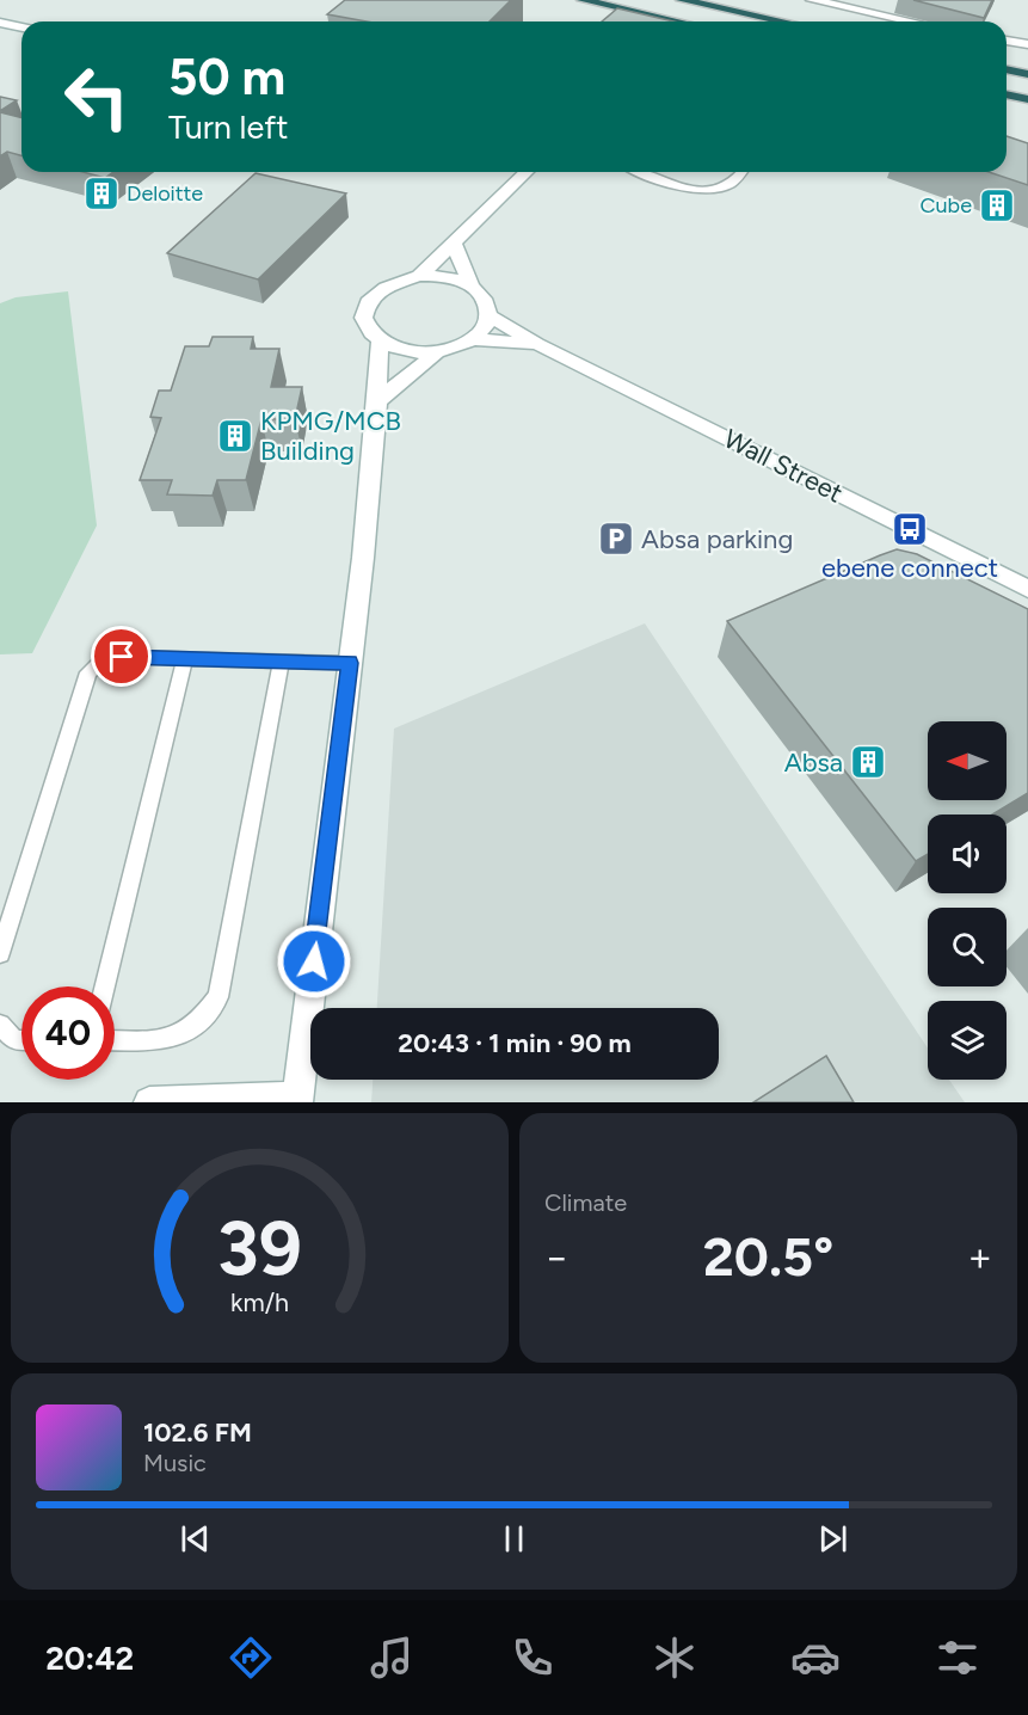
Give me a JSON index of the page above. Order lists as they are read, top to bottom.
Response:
{
  "streets": {
    "street": ["Wall Street"]
  },
  "places": {
    "building": [
      "Deloitte",
      "Cube",
      "KPMG/MCB Building",
      "Absa"
    ],
    "bus stop": ["ebene connect"],
    "parking": ["Absa parking"]
  },
  "north": "left",
  "page": {
    "turn": ["50 m", "Turn left"],
    "limit": "40",
    "trip": "20:43 · 1 min · 90 m",
    "tile": "Climate",
    "heat": ["−", "20.5°", "+"],
    "song": ["102.6 FM", "Music"],
    "tabs": "20:42",
    "gauge": ["39", "km/h"]
  }
}
